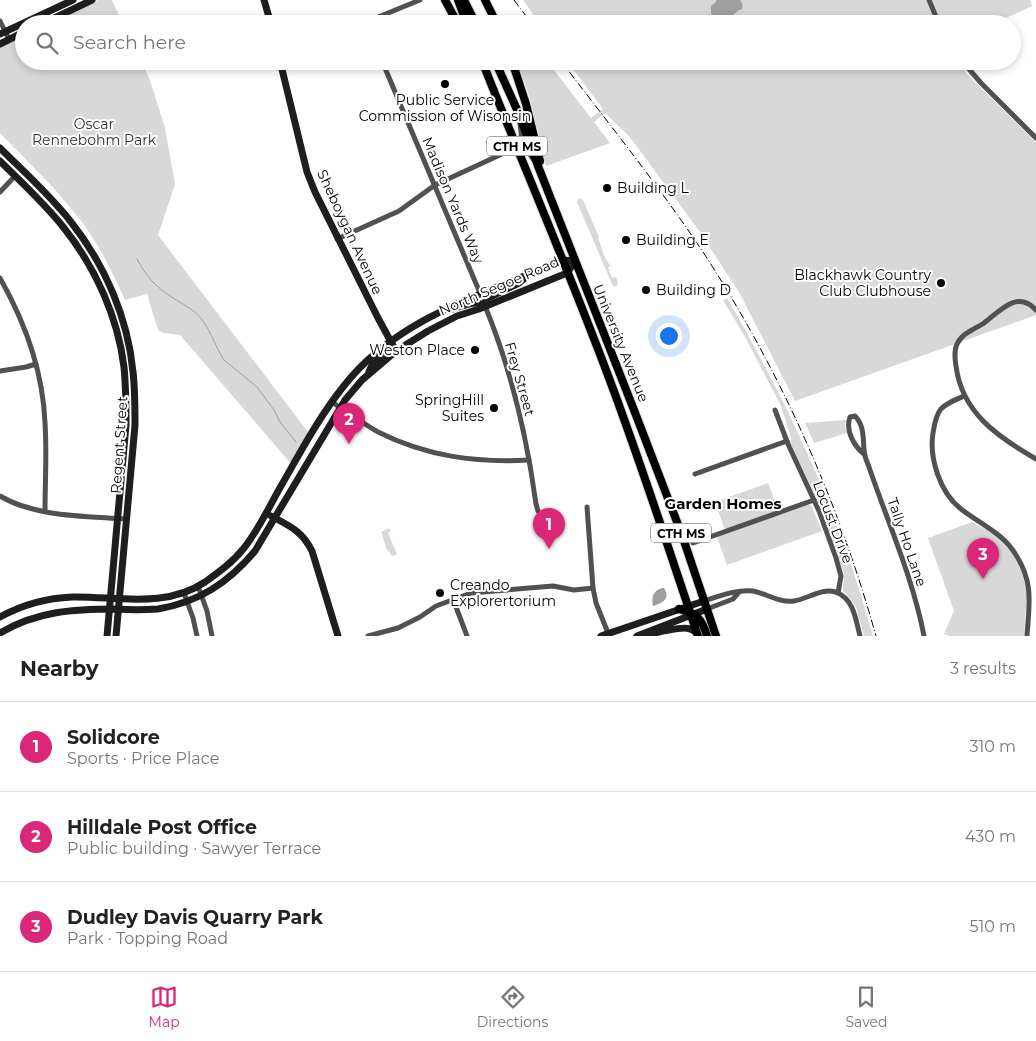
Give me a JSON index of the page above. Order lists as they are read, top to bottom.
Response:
{
  "streets": {
    "main road": ["CTH MS", "University Avenue"],
    "street": [
      "Madison Yards Way",
      "Sheboygan Avenue",
      "North Segoe Road",
      "Frey Street",
      "Regent Street",
      "Locust Drive",
      "Tally Ho Lane"
    ]
  },
  "crossings": [
    ["Madison Yards Way", "North Segoe Road"],
    ["Sheboygan Avenue", "North Segoe Road"],
    ["North Segoe Road", "University Avenue"],
    ["North Segoe Road", "Frey Street"],
    ["North Segoe Road", "Regent Street"]
  ],
  "districts": ["Garden Homes"],
  "parks": ["Oscar Rennebohm Park"],
  "places": [
    "Public Service Commission of Wisonsin",
    "Building L",
    "Building E",
    "Blackhawk Country Club Clubhouse",
    "Building D",
    "Weston Place",
    "SpringHill Suites",
    "Creando Explorertorium"
  ],
  "page": {
    "search": "Search here",
    "pins": ["2", "1", "3"],
    "heading": ["Nearby", "3 results"],
    "list": [
      {
        "mark": "1",
        "name": "Solidcore",
        "note": "Sports · Price Place",
        "value": "310 m"
      },
      {
        "mark": "2",
        "name": "Hilldale Post Office",
        "note": "Public building · Sawyer Terrace",
        "value": "430 m"
      },
      {
        "mark": "3",
        "name": "Dudley Davis Quarry Park",
        "note": "Park · Topping Road",
        "value": "510 m"
      }
    ],
    "nav": ["Map", "Directions", "Saved"]
  }
}
